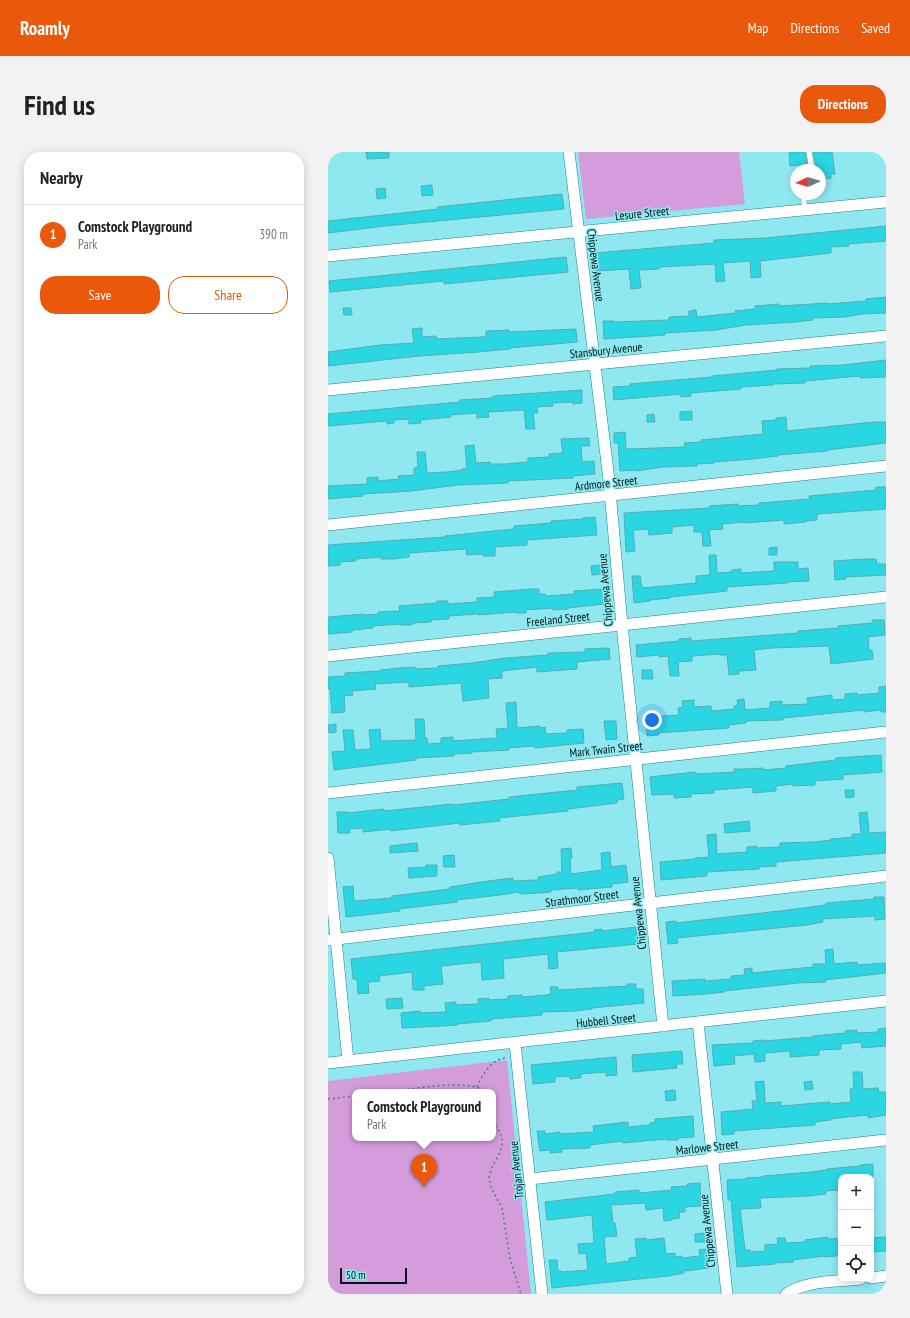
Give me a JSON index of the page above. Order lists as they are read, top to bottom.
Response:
{
  "streets": {
    "street": [
      "Lesure Street",
      "Chippewa Avenue",
      "Stansbury Avenue",
      "Ardmore Street",
      "Freeland Street",
      "Mark Twain Street",
      "Strathmoor Street",
      "Hubbell Street",
      "Marlowe Street",
      "Trojan Avenue"
    ]
  },
  "crossings": [
    ["Lesure Street", "Chippewa Avenue"],
    ["Chippewa Avenue", "Stansbury Avenue"],
    ["Chippewa Avenue", "Ardmore Street"],
    ["Chippewa Avenue", "Freeland Street"],
    ["Chippewa Avenue", "Mark Twain Street"],
    ["Chippewa Avenue", "Strathmoor Street"],
    ["Chippewa Avenue", "Hubbell Street"],
    ["Chippewa Avenue", "Marlowe Street"],
    ["Hubbell Street", "Trojan Avenue"],
    ["Marlowe Street", "Trojan Avenue"]
  ],
  "scale_bar": "50 m",
  "north": "left",
  "page": {
    "header": "Roamly",
    "nav": ["Map", "Directions", "Saved"],
    "buttons": [
      "Directions",
      ["Save", "Share"]
    ],
    "title": "Find us",
    "heading": "Nearby",
    "list": [
      {
        "mark": "1",
        "name": "Comstock Playground",
        "note": "Park",
        "value": "390 m"
      }
    ],
    "popup": ["Comstock Playground", "Park"],
    "pins": "1",
    "map_buttons": ["+", "−"],
    "scale": "50 m"
  }
}
